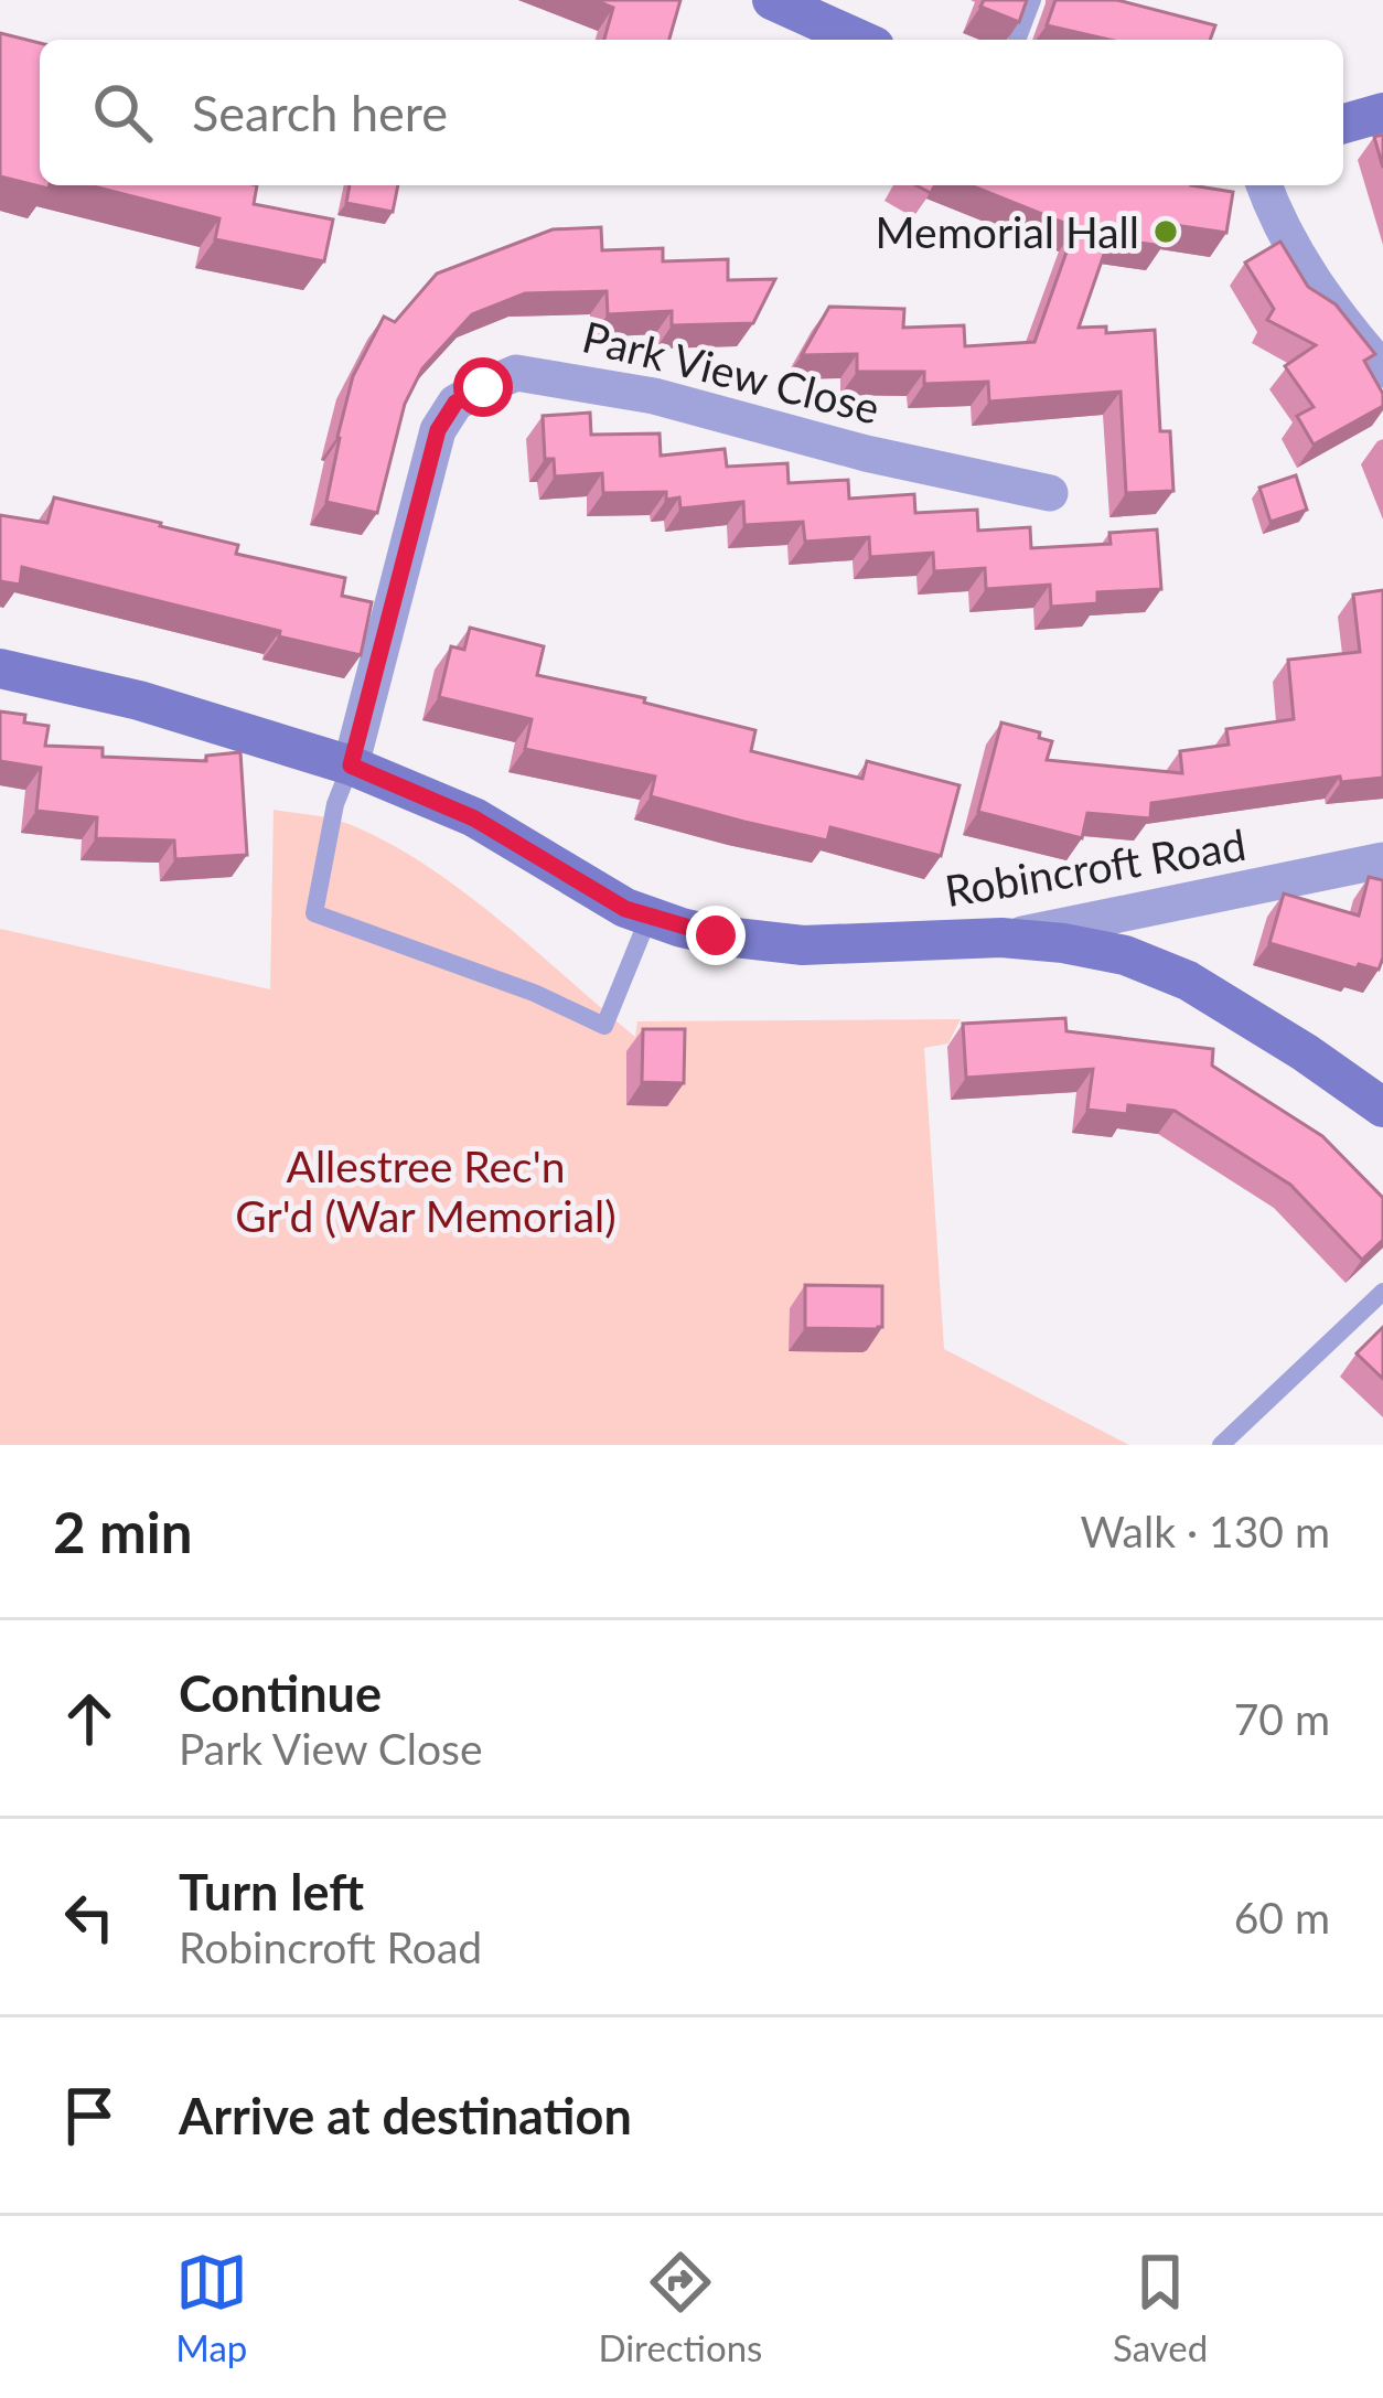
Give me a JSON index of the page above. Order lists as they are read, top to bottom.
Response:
{
  "streets": {
    "street": ["Park View Close", "Robincroft Road"]
  },
  "crossings": [
    ["Park View Close", "Robincroft Road"]
  ],
  "parks": ["Allestree Rec'n Gr'd (War Memorial)"],
  "places": ["Memorial Hall"],
  "page": {
    "search": "Search here",
    "heading": ["2 min", "Walk · 130 m"],
    "list": [
      ["Continue", "Park View Close", "70 m"],
      ["Turn left", "Robincroft Road", "60 m"],
      "Arrive at destination"
    ],
    "nav": ["Map", "Directions", "Saved"]
  }
}
